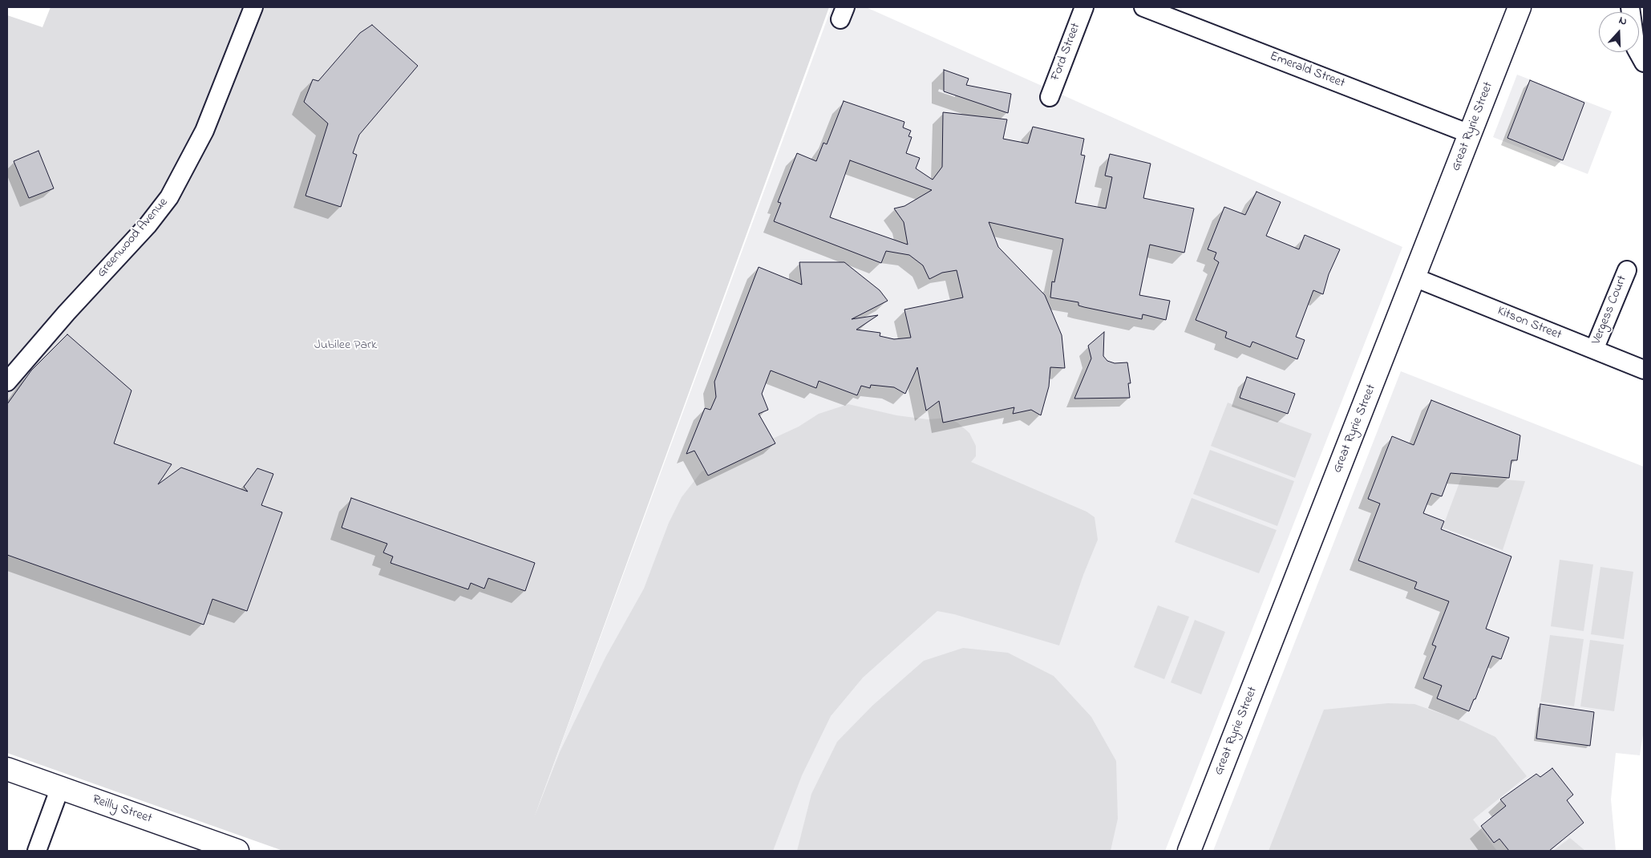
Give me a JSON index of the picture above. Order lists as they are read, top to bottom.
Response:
{
  "streets": {
    "main road": ["Great Ryrie Street", "Reilly Street"],
    "street": [
      "Ford Street",
      "Emerald Street",
      "Greenwood Avenue",
      "Vergess Court",
      "Kitson Street"
    ]
  },
  "crossings": [
    ["Emerald Street", "Great Ryrie Street"],
    ["Great Ryrie Street", "Kitson Street"],
    ["Vergess Court", "Kitson Street"]
  ],
  "parks": ["Jubilee Park"],
  "north": "top"
}
